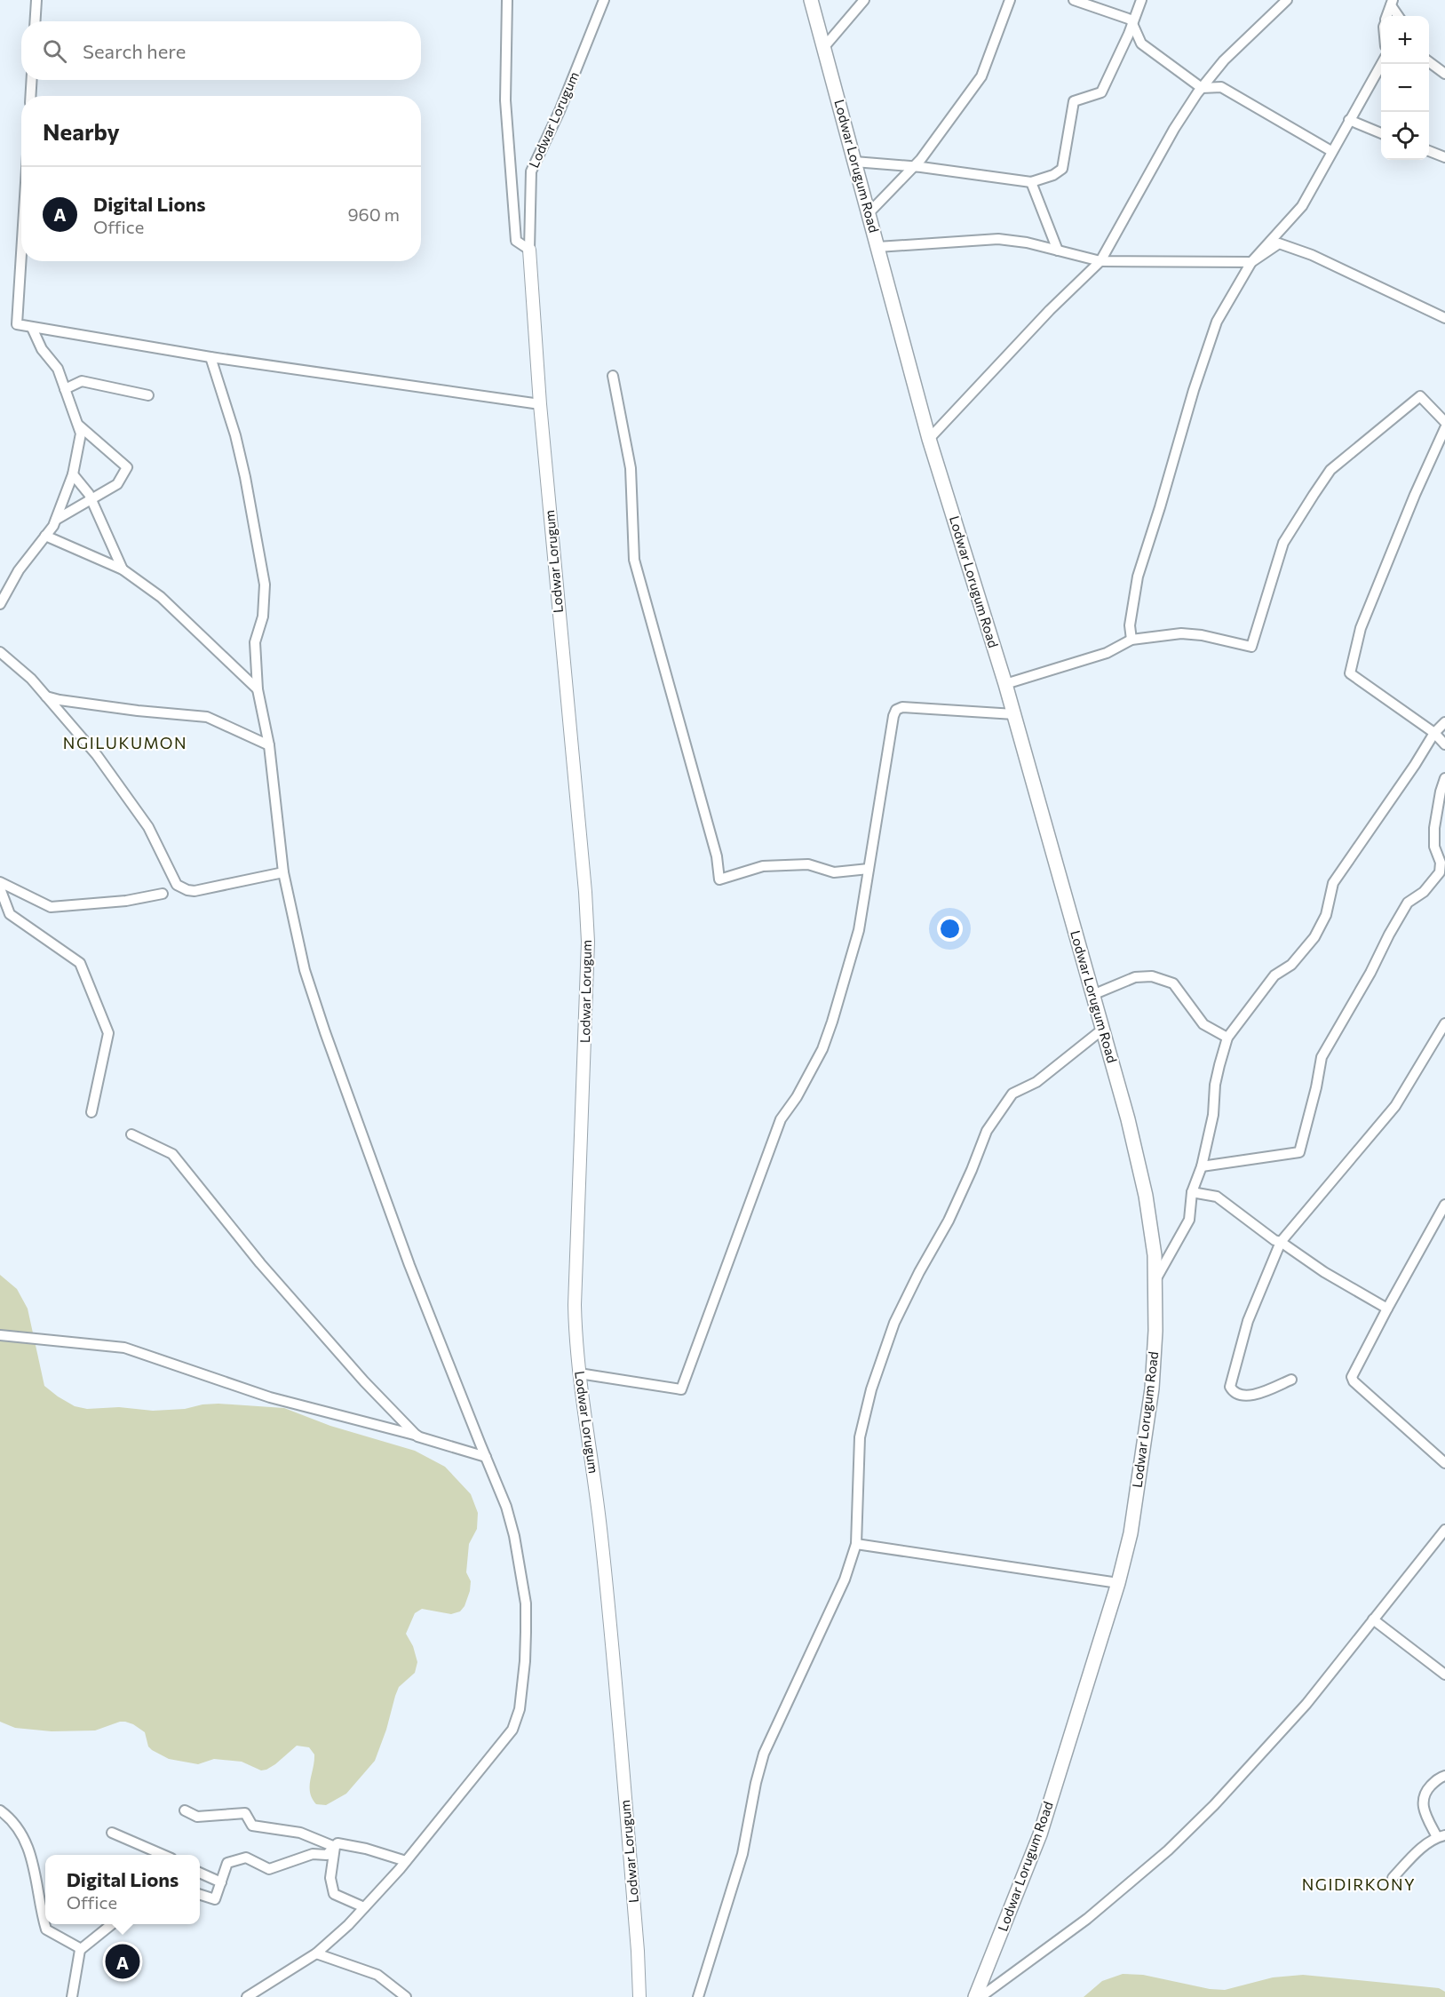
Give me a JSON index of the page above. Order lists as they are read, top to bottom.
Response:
{
  "streets": {
    "main road": ["Lodwar Lorugum Road"],
    "street": ["Lodwar Lorugum"]
  },
  "districts": ["NGILUKUMON", "NGIDIRKONY"],
  "page": {
    "map_buttons": ["+", "−"],
    "search": "Search here",
    "heading": "Nearby",
    "list": [
      {
        "mark": "A",
        "name": "Digital Lions",
        "note": "Office",
        "value": "960 m"
      }
    ],
    "popup": ["Digital Lions", "Office"],
    "pins": "A"
  }
}
